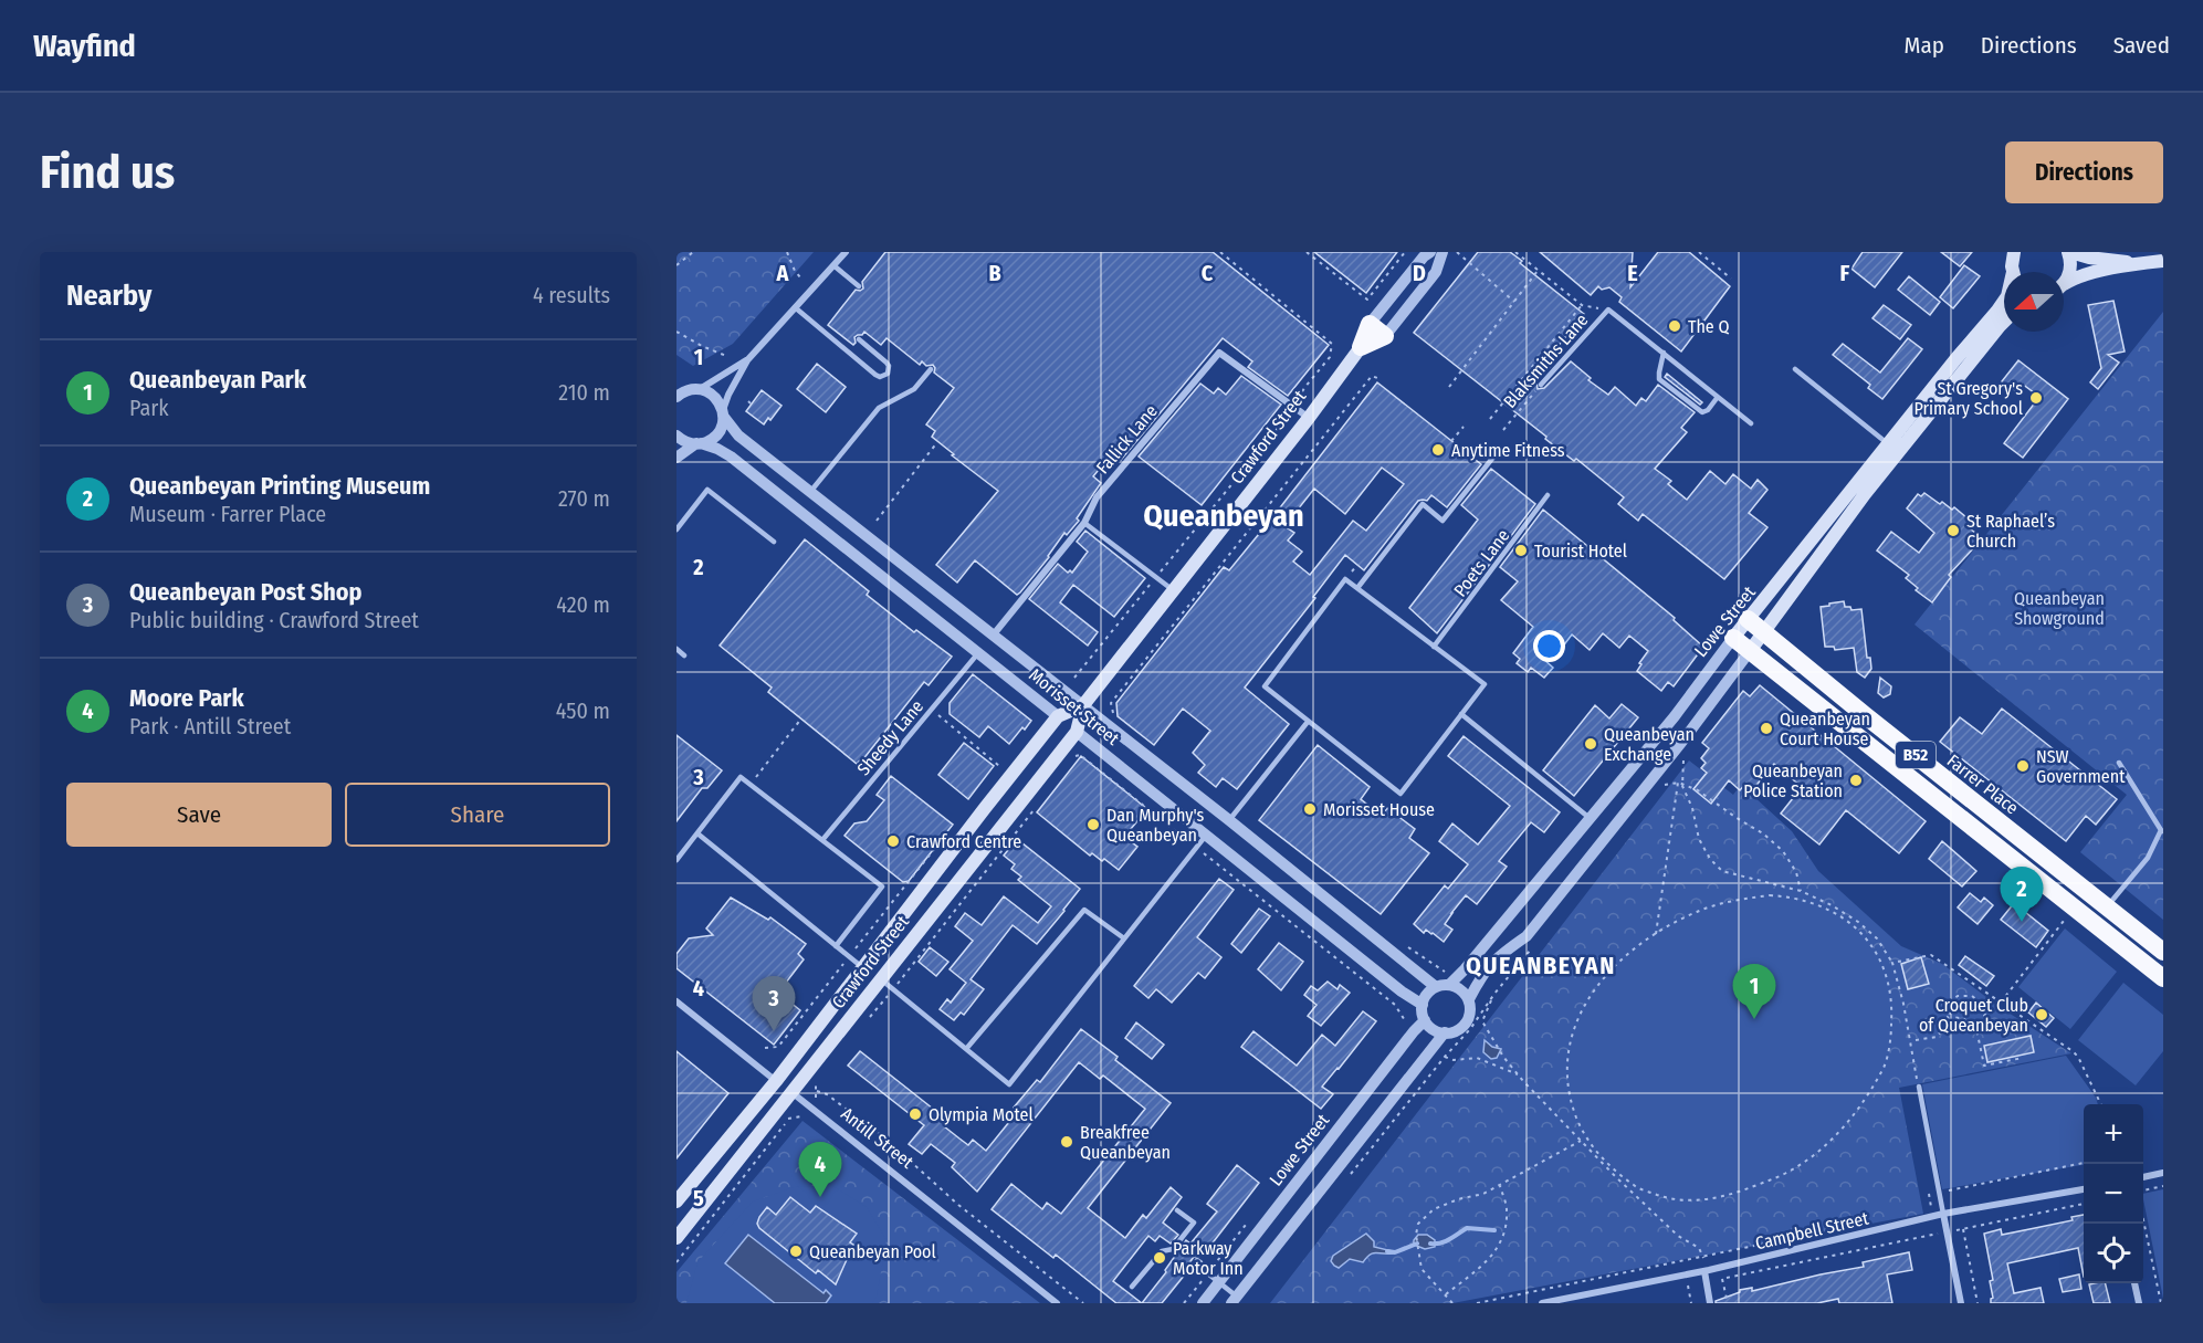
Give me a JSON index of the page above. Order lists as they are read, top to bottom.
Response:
{
  "streets": {
    "highway": ["Crawford Street", "B52", "Farrer Place"],
    "main road": ["Lowe Street", "Morisset Street", "Antill Street"],
    "street": ["Fallick Lane", "Campbell Street"],
    "lane": ["Blaksmiths Lane", "Poets Lane", "Sheedy Lane"]
  },
  "crossings": [
    ["Crawford Street", "Fallick Lane"],
    ["Crawford Street", "Morisset Street"],
    ["Crawford Street", "Antill Street"],
    ["Fallick Lane", "Morisset Street"],
    ["Lowe Street", "Morisset Street"],
    ["Lowe Street", "B52"],
    ["Lowe Street", "Farrer Place"],
    ["Morisset Street", "Sheedy Lane"]
  ],
  "districts": ["Queanbeyan", "QUEANBEYAN"],
  "parks": ["Queanbeyan Showground"],
  "places": [
    "The Q",
    "St Gregory's Primary School",
    "Anytime Fitness",
    "St Raphael’s Church",
    "Tourist Hotel",
    "Queanbeyan Court House",
    "Queanbeyan Exchange",
    "NSW Government",
    "Queanbeyan Police Station",
    "Morisset House",
    "Dan Murphy's Queanbeyan",
    "Crawford Centre",
    "Croquet Club of Queanbeyan",
    "Olympia Motel",
    "Breakfree Queanbeyan",
    "Queanbeyan Pool",
    "Parkway Motor Inn"
  ],
  "north": "left",
  "page": {
    "header": "Wayfind",
    "nav": ["Map", "Directions", "Saved"],
    "buttons": [
      "Directions",
      ["Save", "Share"]
    ],
    "title": "Find us",
    "heading": ["Nearby", "4 results"],
    "list": [
      {
        "mark": "1",
        "name": "Queanbeyan Park",
        "note": "Park",
        "value": "210 m"
      },
      {
        "mark": "2",
        "name": "Queanbeyan Printing Museum",
        "note": "Museum · Farrer Place",
        "value": "270 m"
      },
      {
        "mark": "3",
        "name": "Queanbeyan Post Shop",
        "note": "Public building · Crawford Street",
        "value": "420 m"
      },
      {
        "mark": "4",
        "name": "Moore Park",
        "note": "Park · Antill Street",
        "value": "450 m"
      }
    ],
    "pins": [
      "2",
      "1",
      "3",
      "4"
    ],
    "map_buttons": ["+", "−"]
  },
  "grid": {
    "columns": [
      "A",
      "B",
      "C",
      "D",
      "E",
      "F"
    ],
    "rows": [
      "1",
      "2",
      "3",
      "4",
      "5"
    ]
  }
}
